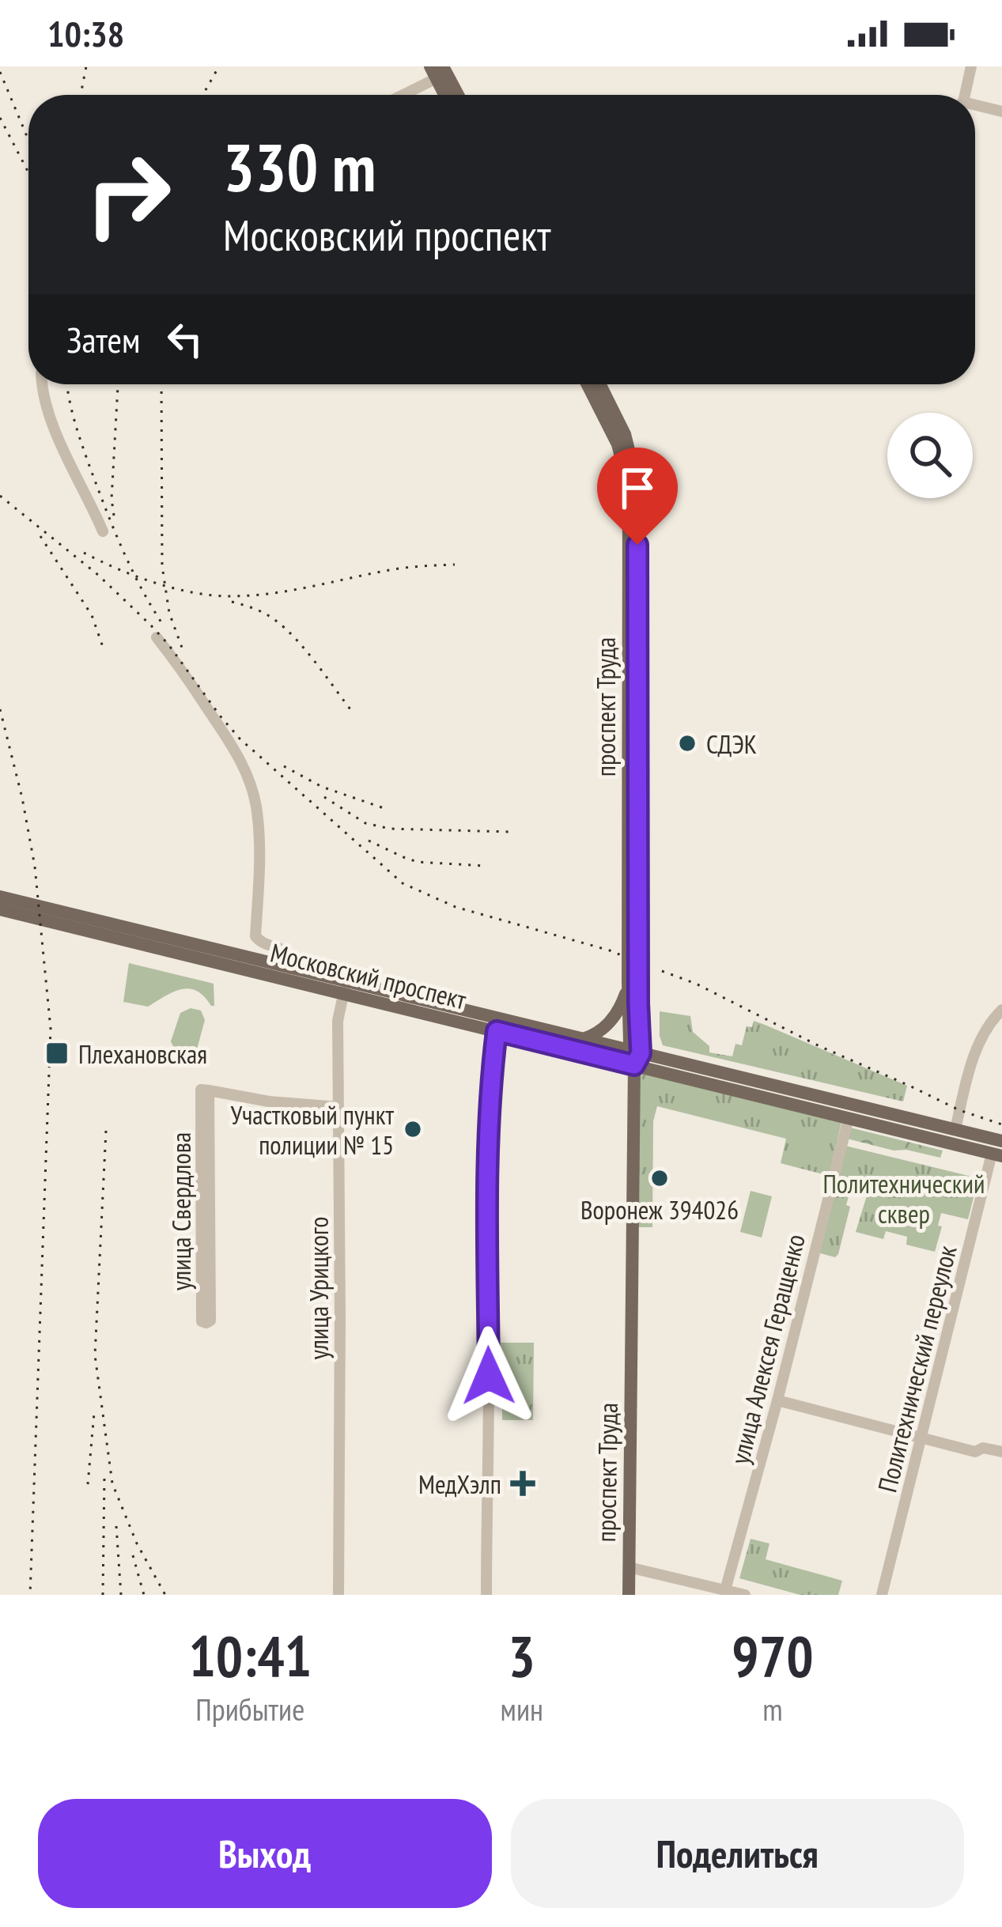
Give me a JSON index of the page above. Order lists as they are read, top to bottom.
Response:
{
  "streets": {
    "main road": ["проспект Труда", "Московский проспект"],
    "street": [
      "улица Свердлова",
      "улица Урицкого",
      "улица Алексея Геращенко",
      "Политехнический переулок"
    ]
  },
  "crossings": [
    ["проспект Труда", "Московский проспект"],
    ["Московский проспект", "улица Урицкого"],
    ["Московский проспект", "улица Алексея Геращенко"],
    ["Московский проспект", "Политехнический переулок"]
  ],
  "parks": ["Политехнический сквер"],
  "places": {
    "other": ["СДЭК", "Участковый пункт полиции № 15", "Воронеж 394026"],
    "transit": ["Плехановская"],
    "health": ["МедХэлп"]
  },
  "page": {
    "status": "10:38",
    "turn": ["330 m", "Московский проспект"],
    "then": "Затем",
    "eta": [
      "10:41",
      "Прибытие",
      "3",
      "мин",
      "970",
      "m"
    ],
    "buttons": ["Выход", "Поделиться"]
  }
}
